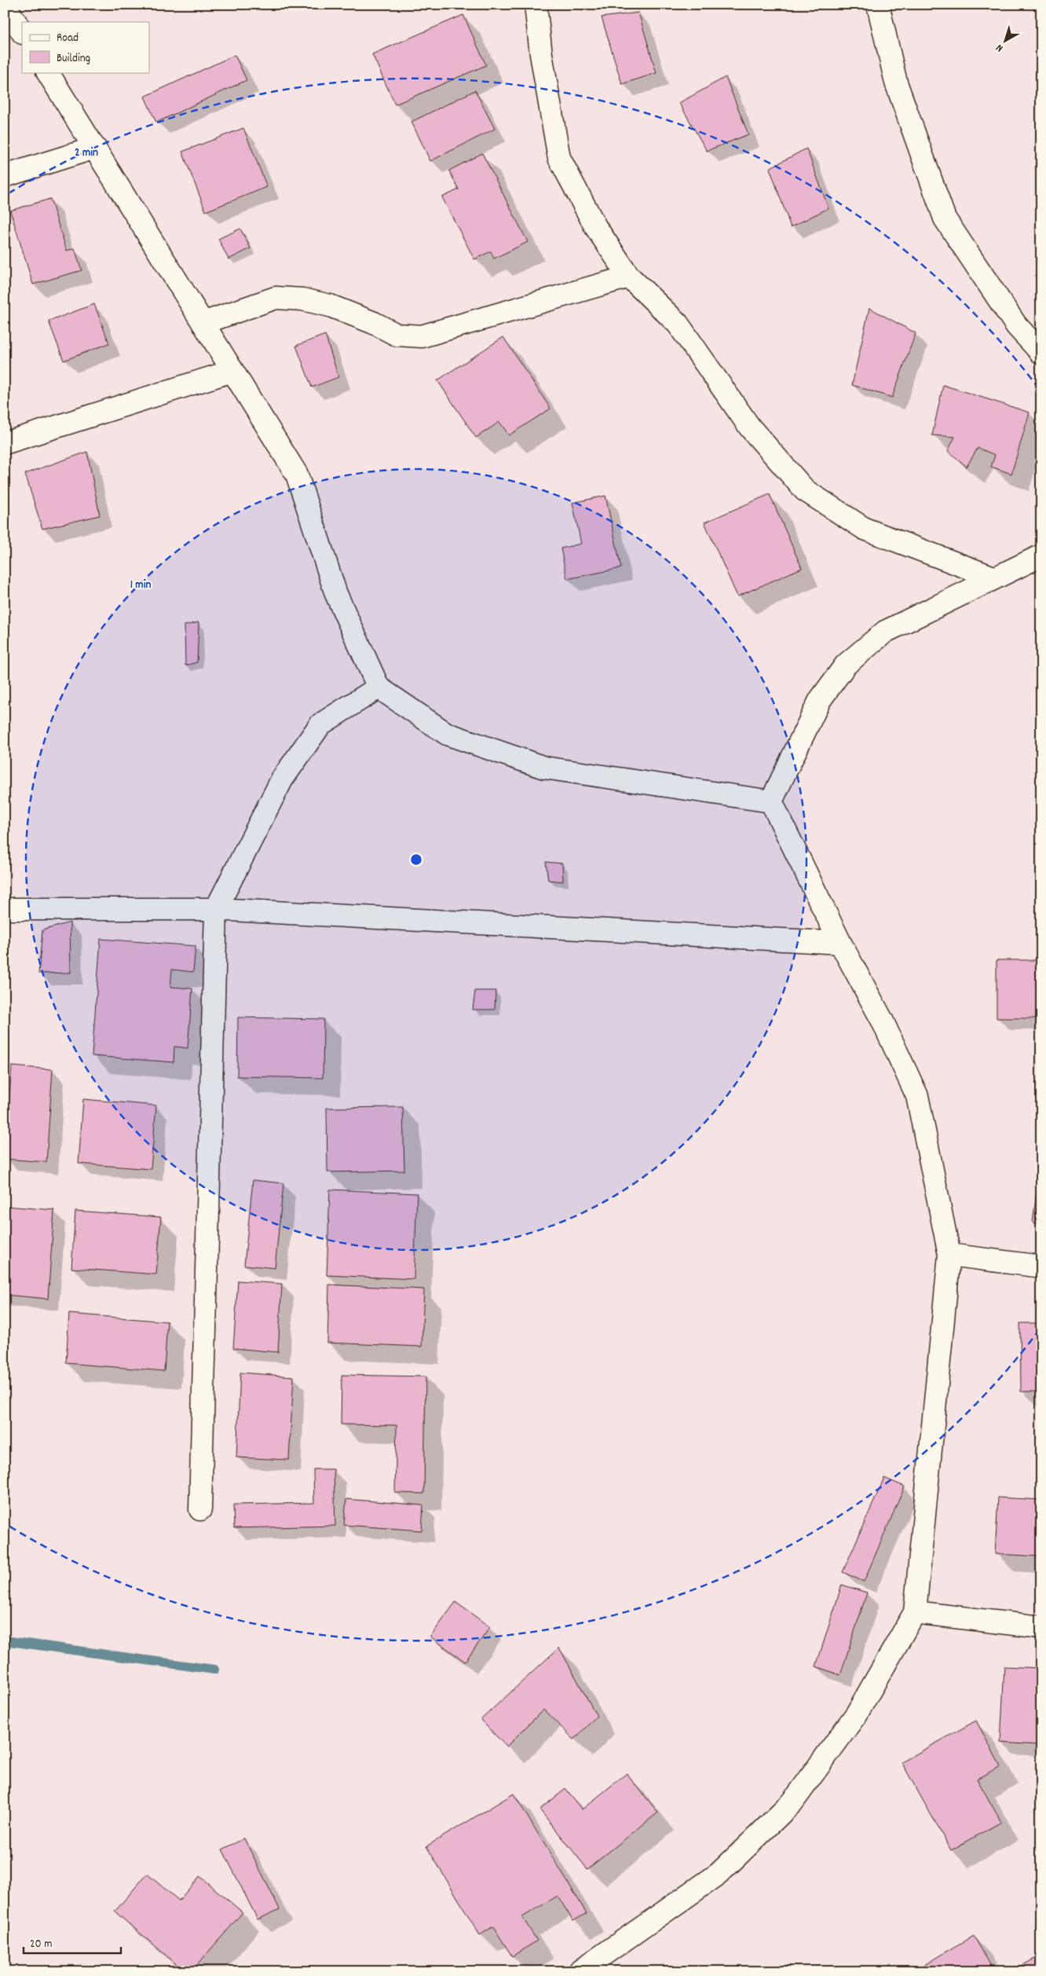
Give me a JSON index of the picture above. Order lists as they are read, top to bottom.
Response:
{
  "legend": ["Road", "Building"],
  "scale_bar": "20 m",
  "north": "bottom left",
  "rings": ["2 min", "1 min"]
}
